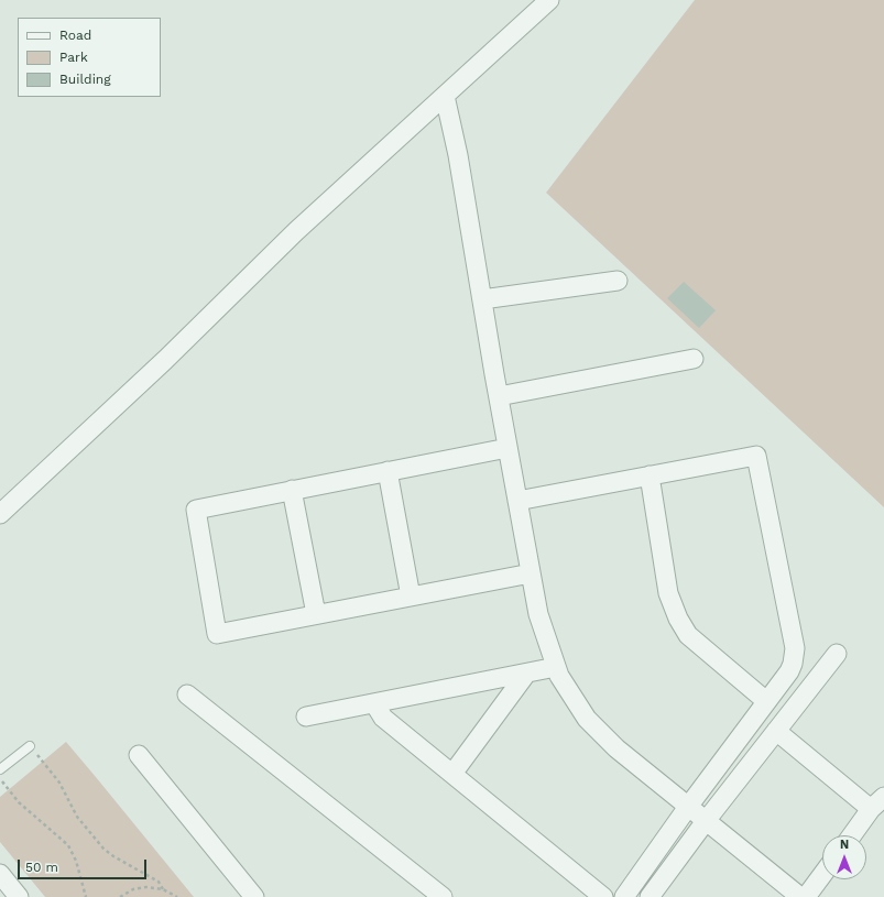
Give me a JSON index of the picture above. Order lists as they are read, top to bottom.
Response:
{
  "legend": ["Road", "Park", "Building"],
  "scale_bar": "50 m",
  "north": "top"
}
